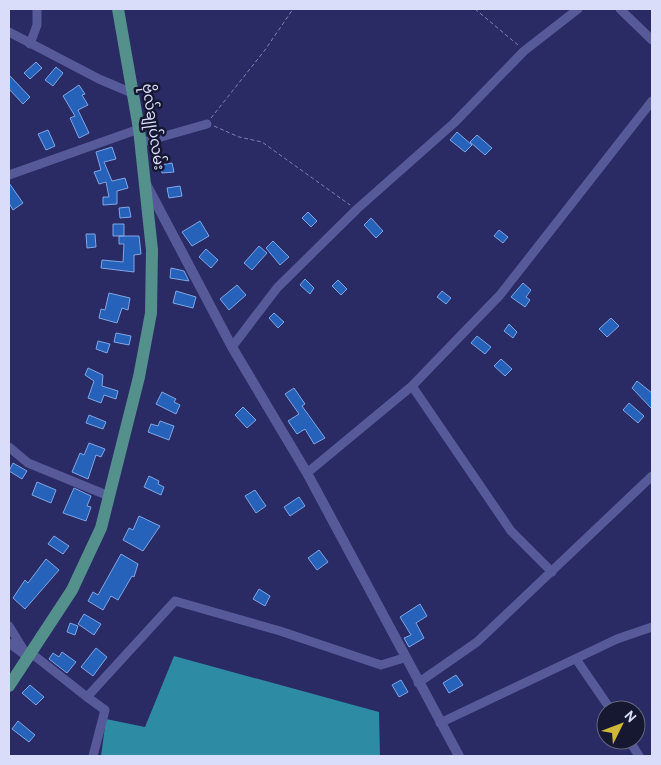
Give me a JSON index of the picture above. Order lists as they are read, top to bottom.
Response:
{
  "streets": {
    "main road": ["ဗိုလ်ချုပ်လမ်း"]
  },
  "north": "top right"
}
